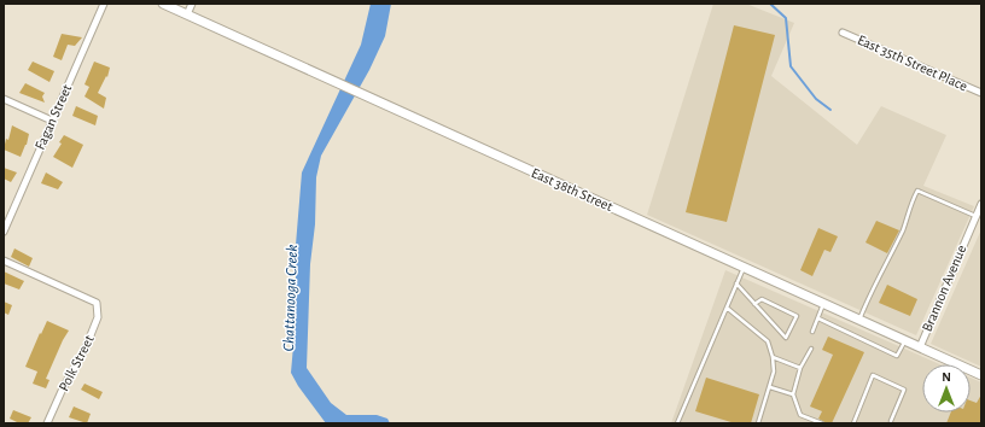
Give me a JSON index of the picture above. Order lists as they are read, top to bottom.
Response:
{
  "streets": {
    "main road": ["East 38th Street"],
    "street": [
      "East 35th Street Place",
      "Fagan Street",
      "Brannon Avenue",
      "Polk Street"
    ]
  },
  "crossings": [
    ["East 38th Street", "Brannon Avenue"]
  ],
  "water": ["Chattanooga Creek"],
  "north": "top"
}
